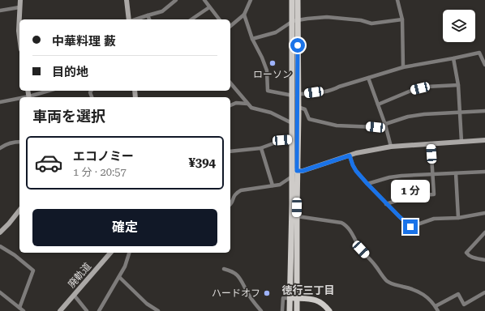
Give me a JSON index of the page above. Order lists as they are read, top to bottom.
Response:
{
  "streets": {
    "street": ["廃軌道"]
  },
  "districts": ["徳行三丁目"],
  "places": ["ローソン", "ハードオフ"],
  "page": {
    "banner": ["中華料理 藪", "目的地"],
    "heading": "車両を選択",
    "list": [
      {
        "name": "エコノミー",
        "note": "1 分 · 20:57",
        "value": "¥394"
      }
    ],
    "bubble": "1 分",
    "buttons": "確定"
  }
}
